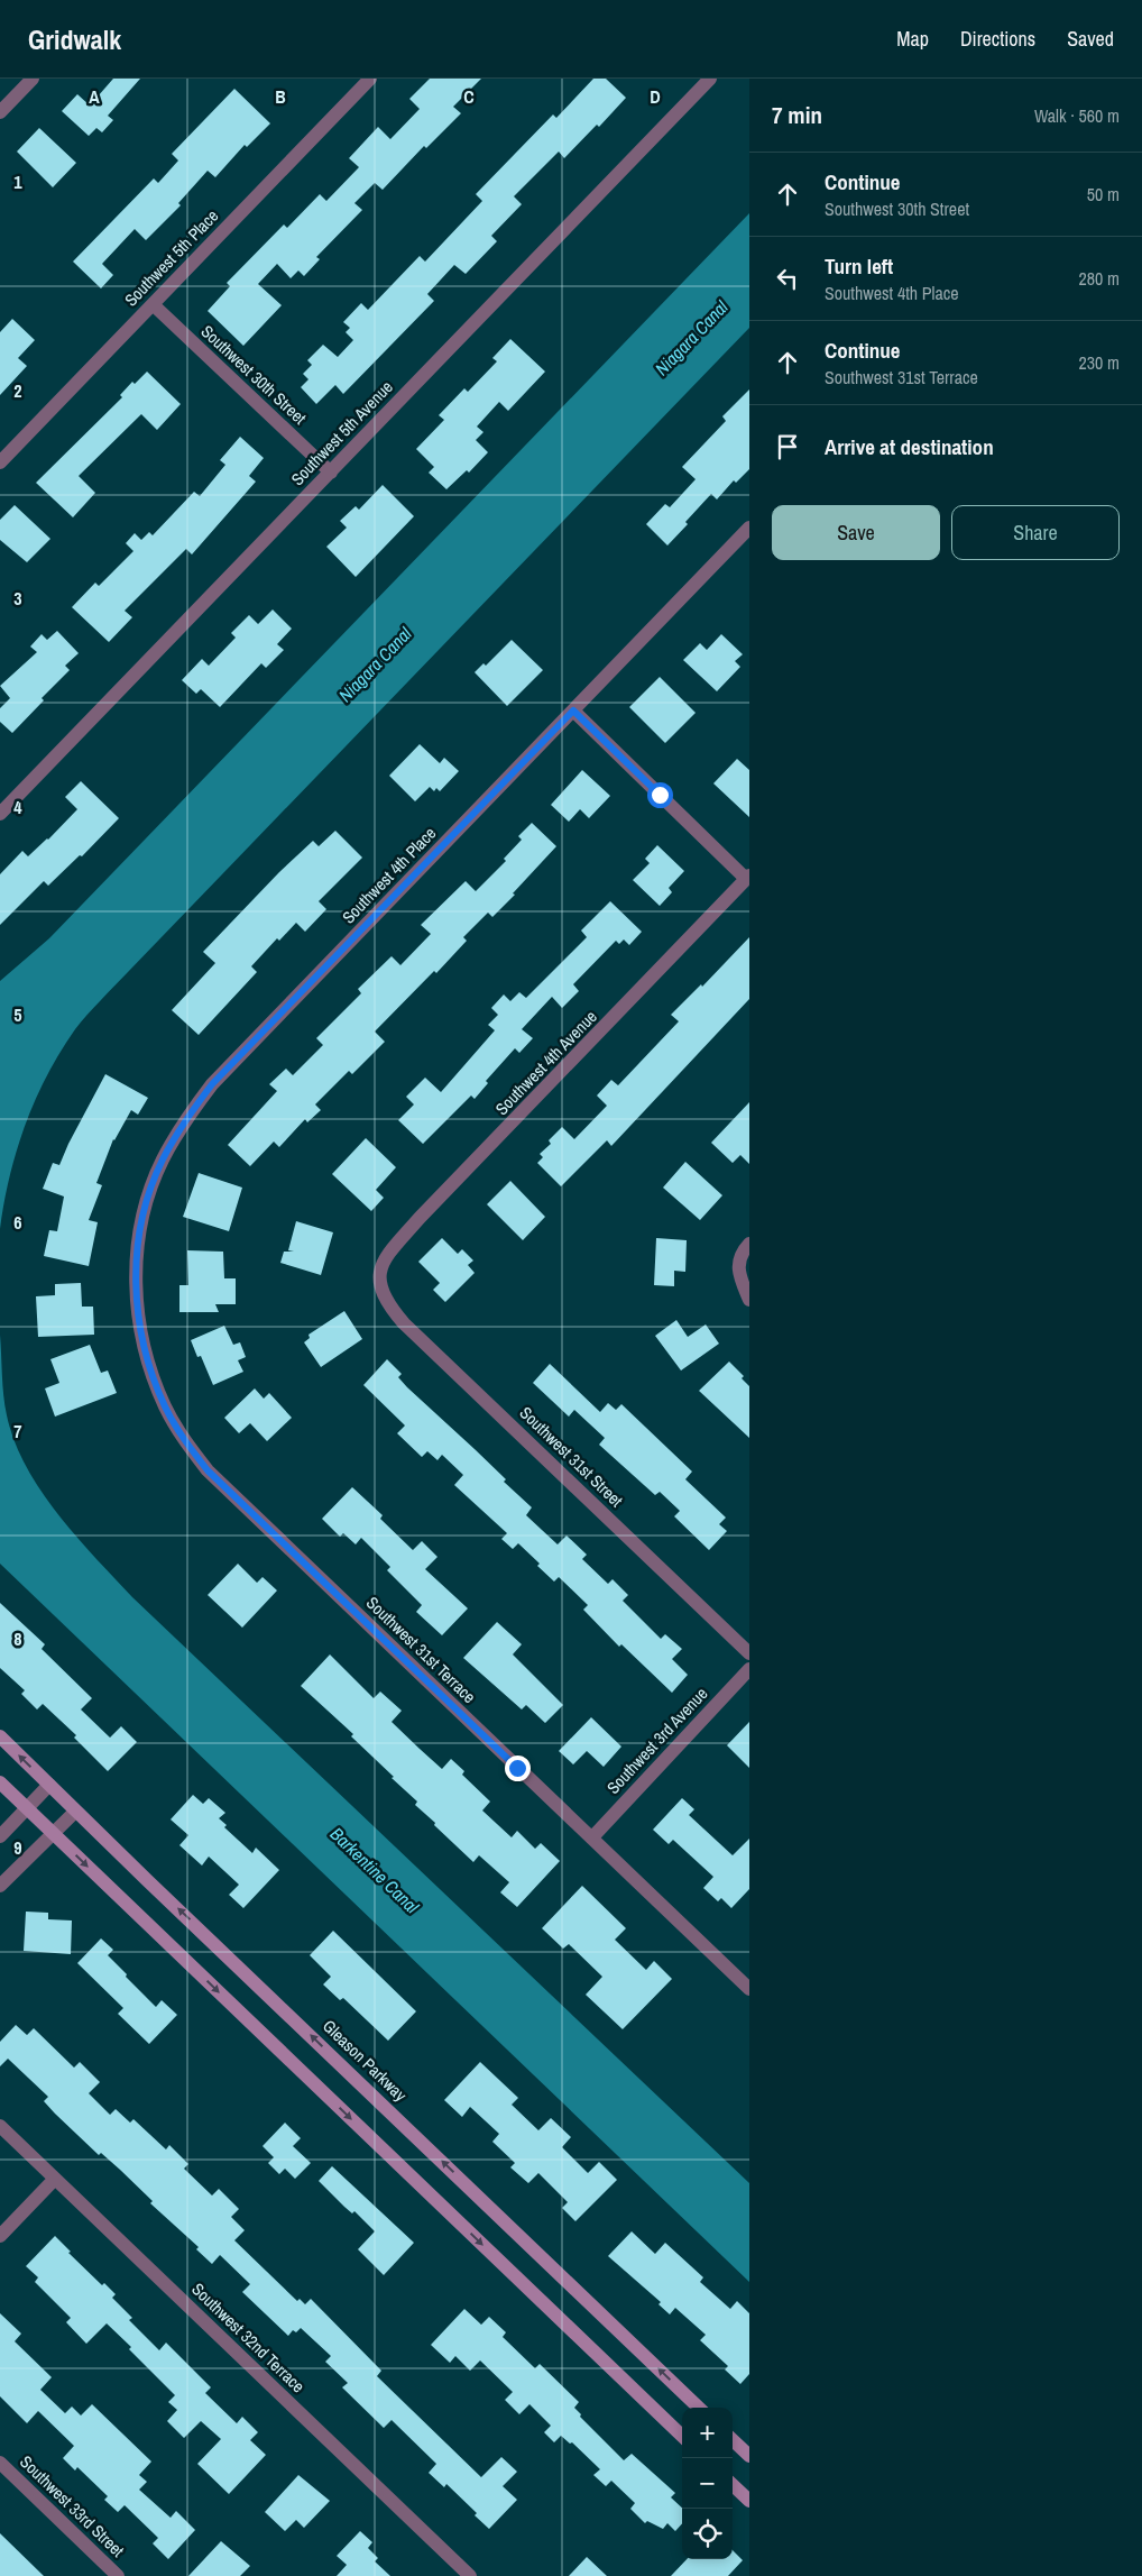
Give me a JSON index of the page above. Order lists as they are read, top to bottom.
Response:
{
  "streets": {
    "main road": ["Gleason Parkway"],
    "street": [
      "Southwest 5th Place",
      "Southwest 30th Street",
      "Southwest 5th Avenue",
      "Southwest 4th Place",
      "Southwest 4th Avenue",
      "Southwest 31st Street",
      "Southwest 31st Terrace",
      "Southwest 3rd Avenue",
      "Southwest 32nd Terrace",
      "Southwest 33rd Street"
    ]
  },
  "crossings": [
    ["Southwest 5th Place", "Southwest 30th Street"],
    ["Southwest 30th Street", "Southwest 5th Avenue"],
    ["Southwest 4th Place", "Southwest 31st Terrace"],
    ["Southwest 4th Avenue", "Southwest 31st Street"],
    ["Southwest 31st Terrace", "Southwest 3rd Avenue"]
  ],
  "water": ["Niagara Canal", "Barkentine Canal"],
  "page": {
    "header": "Gridwalk",
    "nav": ["Map", "Directions", "Saved"],
    "heading": ["7 min", "Walk · 560 m"],
    "list": [
      ["Continue", "Southwest 30th Street", "50 m"],
      ["Turn left", "Southwest 4th Place", "280 m"],
      ["Continue", "Southwest 31st Terrace", "230 m"],
      "Arrive at destination"
    ],
    "buttons": ["Save", "Share"],
    "map_buttons": ["+", "−"]
  },
  "grid": {
    "columns": [
      "A",
      "B",
      "C",
      "D"
    ],
    "rows": [
      "1",
      "2",
      "3",
      "4",
      "5",
      "6",
      "7",
      "8",
      "9"
    ]
  }
}
